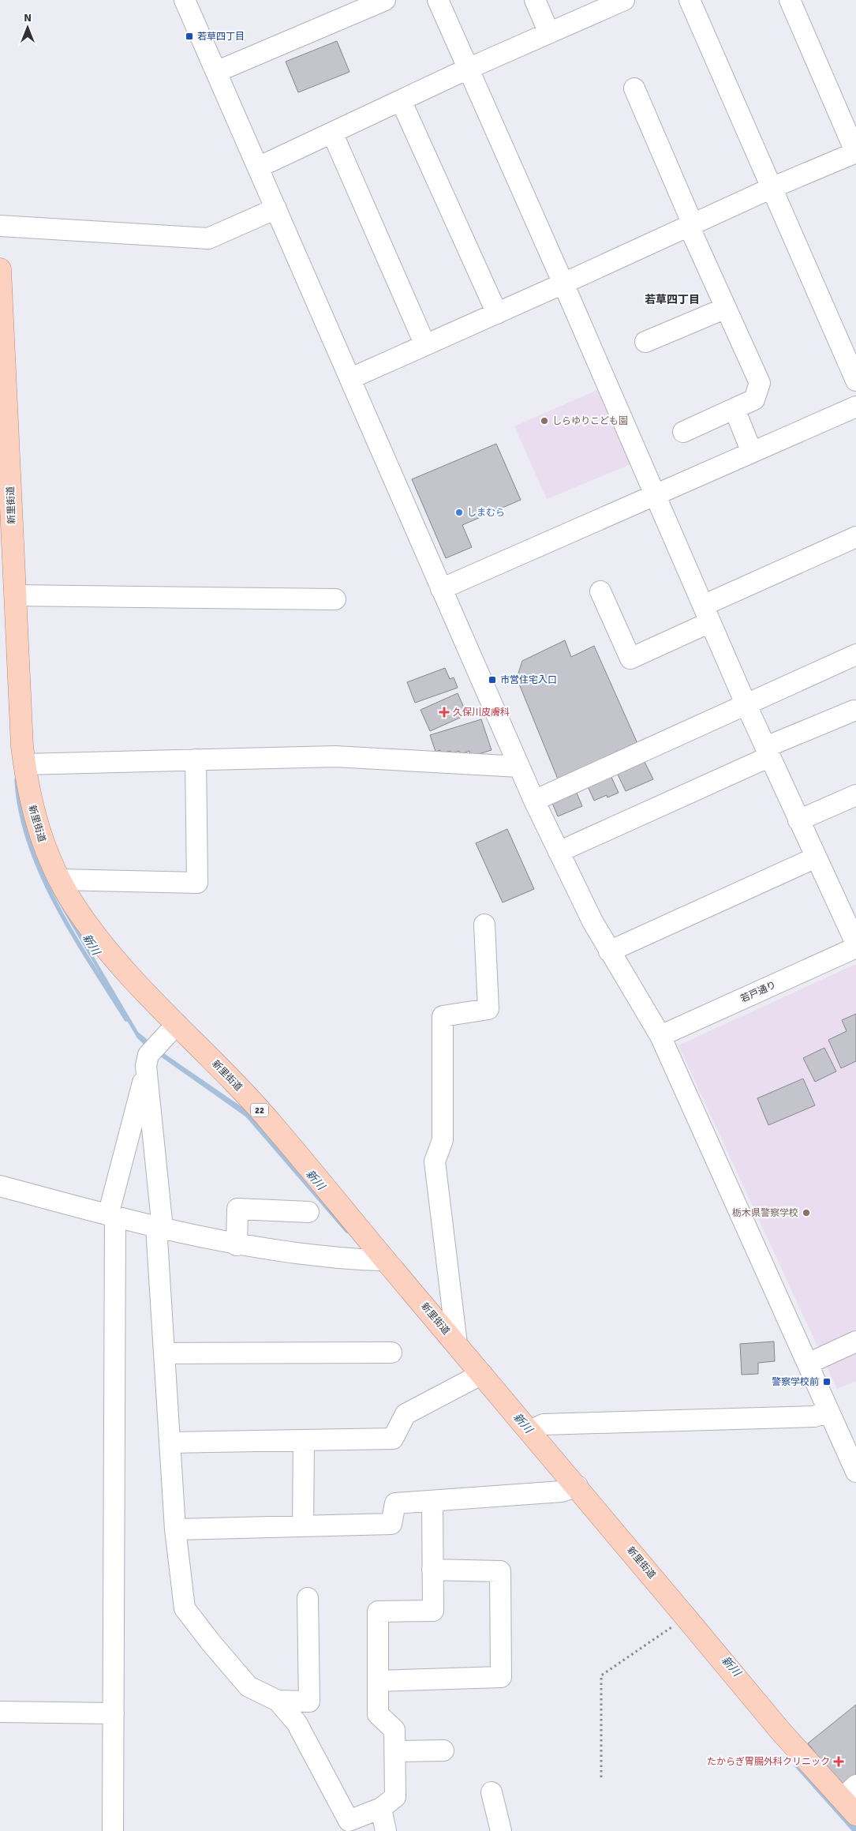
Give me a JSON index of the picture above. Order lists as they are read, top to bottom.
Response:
{
  "streets": {
    "main road": ["新里街道", "22"],
    "street": ["若戸通り"]
  },
  "districts": ["若草四丁目"],
  "water": ["新川"],
  "places": {
    "transit": ["若草四丁目", "市営住宅入口", "警察学校前"],
    "other": ["しらゆりこども園", "しまむら", "栃木県警察学校"],
    "health": ["久保川皮膚科", "たからぎ胃腸外科クリニック"]
  },
  "north": "top"
}
